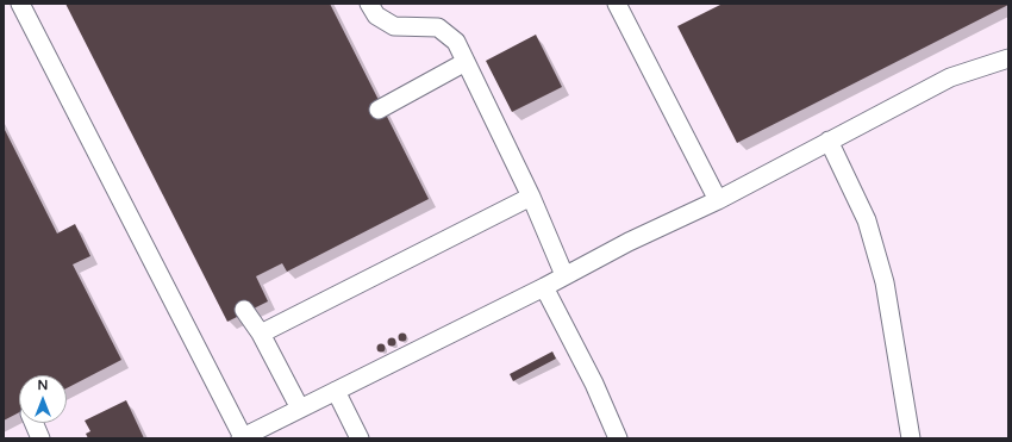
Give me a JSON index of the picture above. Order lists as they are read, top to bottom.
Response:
{
  "north": "top"
}
